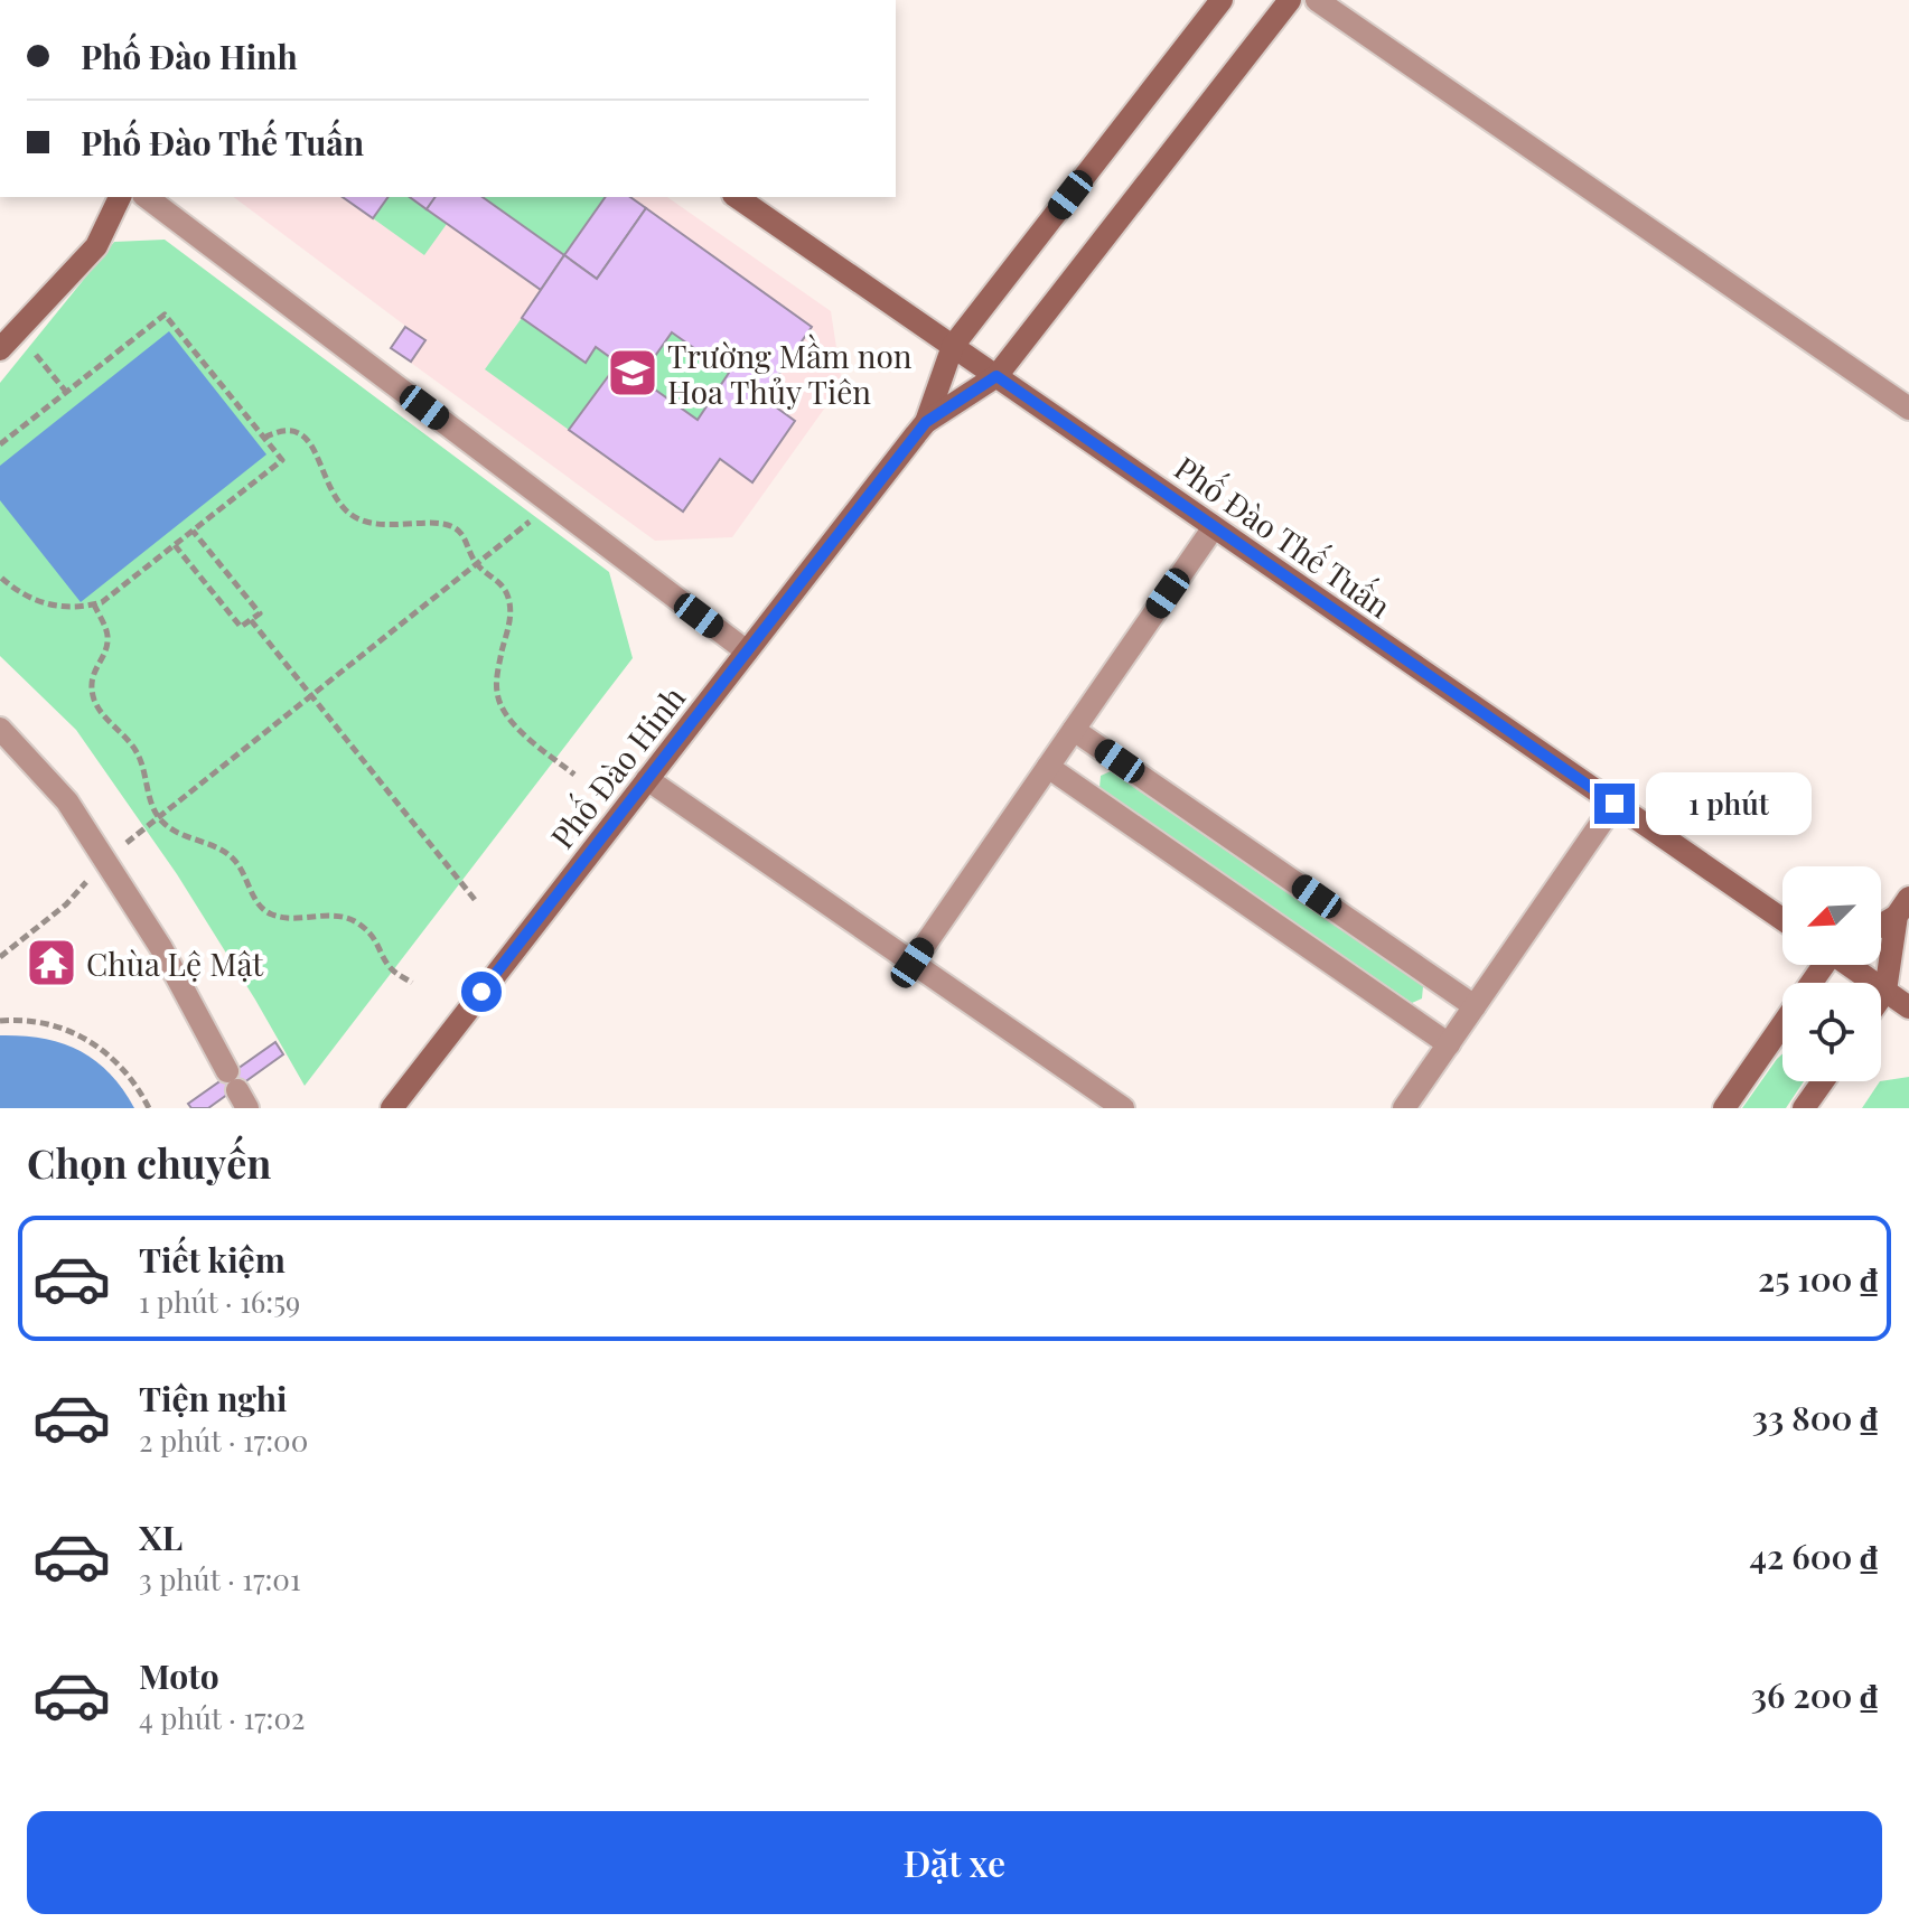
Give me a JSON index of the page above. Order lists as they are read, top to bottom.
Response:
{
  "streets": {
    "street": ["Phố Đào Thế Tuấn", "Phố Đào Hinh"]
  },
  "crossings": [
    ["Phố Đào Thế Tuấn", "Phố Đào Hinh"]
  ],
  "places": {
    "school or university": ["Trường Mầm non Hoa Thủy Tiên"],
    "temple": ["Chùa Lệ Mật"]
  },
  "north": "bottom left",
  "page": {
    "banner": ["Phố Đào Hinh", "Phố Đào Thế Tuấn"],
    "bubble": "1 phút",
    "heading": "Chọn chuyến",
    "list": [
      {
        "name": "Tiết kiệm",
        "note": "1 phút · 16:59",
        "value": "25 100 ₫"
      },
      {
        "name": "Tiện nghi",
        "note": "2 phút · 17:00",
        "value": "33 800 ₫"
      },
      {
        "name": "XL",
        "note": "3 phút · 17:01",
        "value": "42 600 ₫"
      },
      {
        "name": "Moto",
        "note": "4 phút · 17:02",
        "value": "36 200 ₫"
      }
    ],
    "buttons": "Đặt xe"
  }
}
